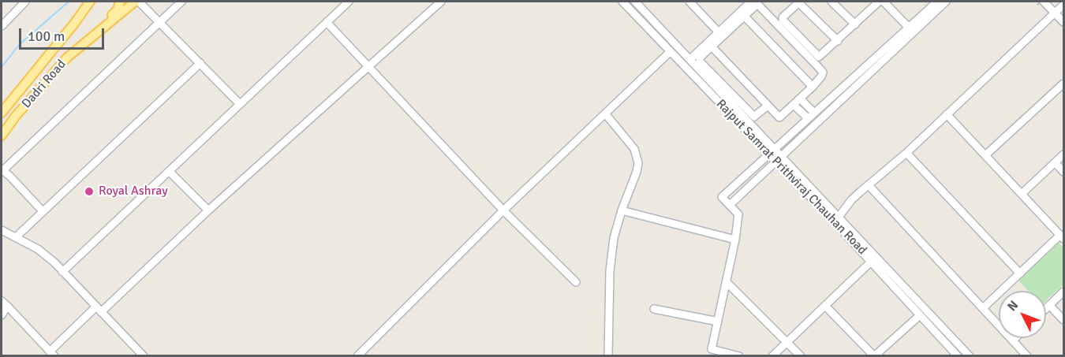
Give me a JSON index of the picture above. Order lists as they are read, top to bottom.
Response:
{
  "streets": {
    "main road": ["Dadri Road"],
    "street": ["Rajput Samrat Prithviraj Chauhan Road"]
  },
  "places": ["Royal Ashray"],
  "scale_bar": "100 m",
  "north": "top left"
}
